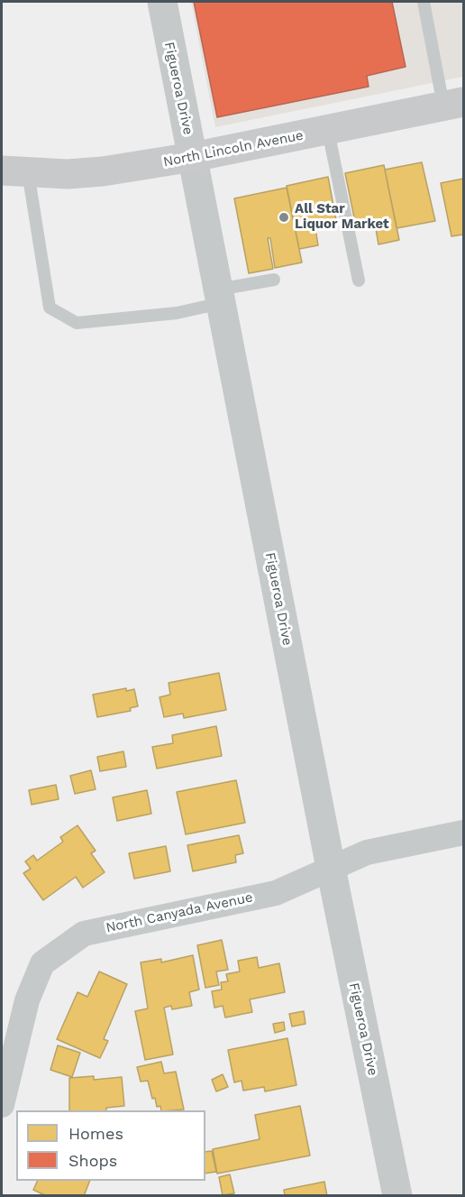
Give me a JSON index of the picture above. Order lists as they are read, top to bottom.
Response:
{
  "streets": {
    "main road": ["North Lincoln Avenue"],
    "street": ["Figueroa Drive", "North Canyada Avenue"]
  },
  "crossings": [
    ["Figueroa Drive", "North Lincoln Avenue"],
    ["Figueroa Drive", "North Canyada Avenue"]
  ],
  "places": ["All Star Liquor Market"],
  "legend": ["Homes", "Shops"]
}
